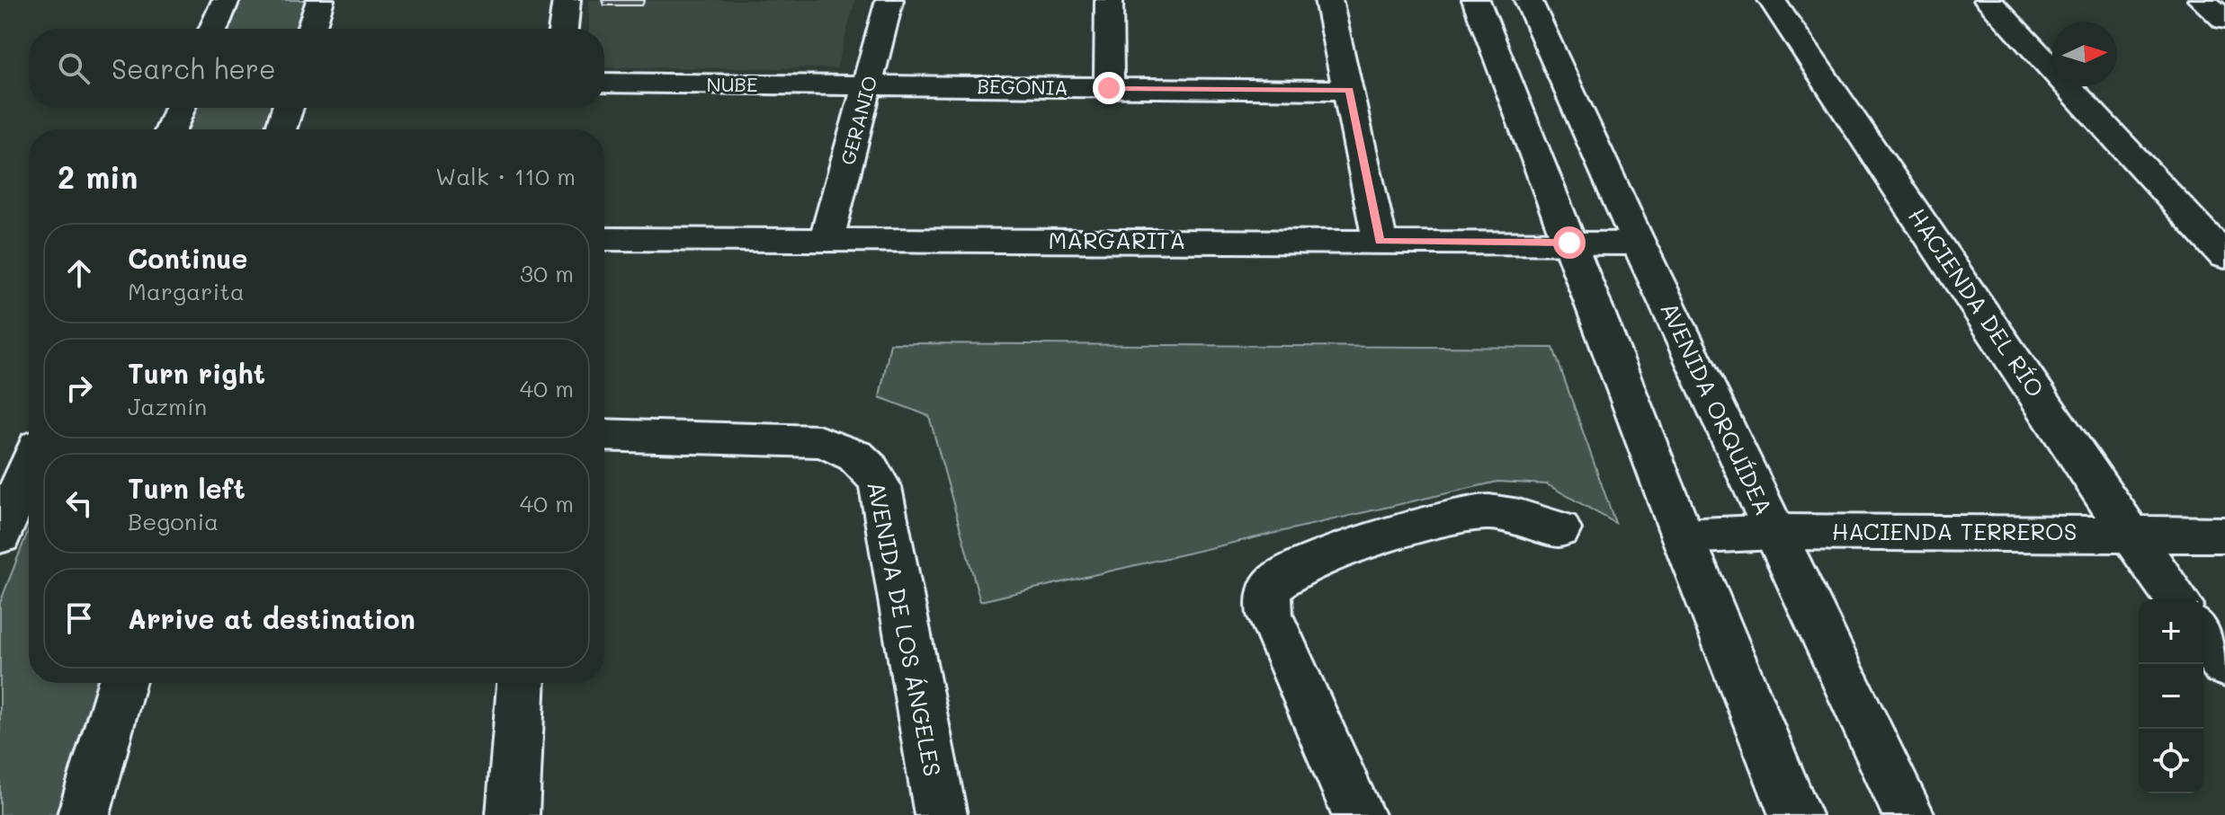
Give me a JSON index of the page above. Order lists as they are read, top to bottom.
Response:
{
  "streets": {
    "street": [
      "NUBE",
      "BEGONIA",
      "GERANIO",
      "MARGARITA",
      "HACIENDA DEL RÍO",
      "AVENIDA ORQUÍDEA",
      "HACIENDA TERREROS",
      "AVENIDA DE LOS ÁNGELES"
    ]
  },
  "crossings": [
    ["NUBE", "BEGONIA"],
    ["NUBE", "GERANIO"],
    ["BEGONIA", "GERANIO"],
    ["GERANIO", "MARGARITA"],
    ["MARGARITA", "AVENIDA ORQUÍDEA"],
    ["HACIENDA DEL RÍO", "HACIENDA TERREROS"],
    ["AVENIDA ORQUÍDEA", "HACIENDA TERREROS"]
  ],
  "north": "right",
  "page": {
    "search": "Search here",
    "heading": ["2 min", "Walk · 110 m"],
    "list": [
      ["Continue", "Margarita", "30 m"],
      ["Turn right", "Jazmín", "40 m"],
      ["Turn left", "Begonia", "40 m"],
      "Arrive at destination"
    ],
    "map_buttons": ["+", "−"]
  }
}
